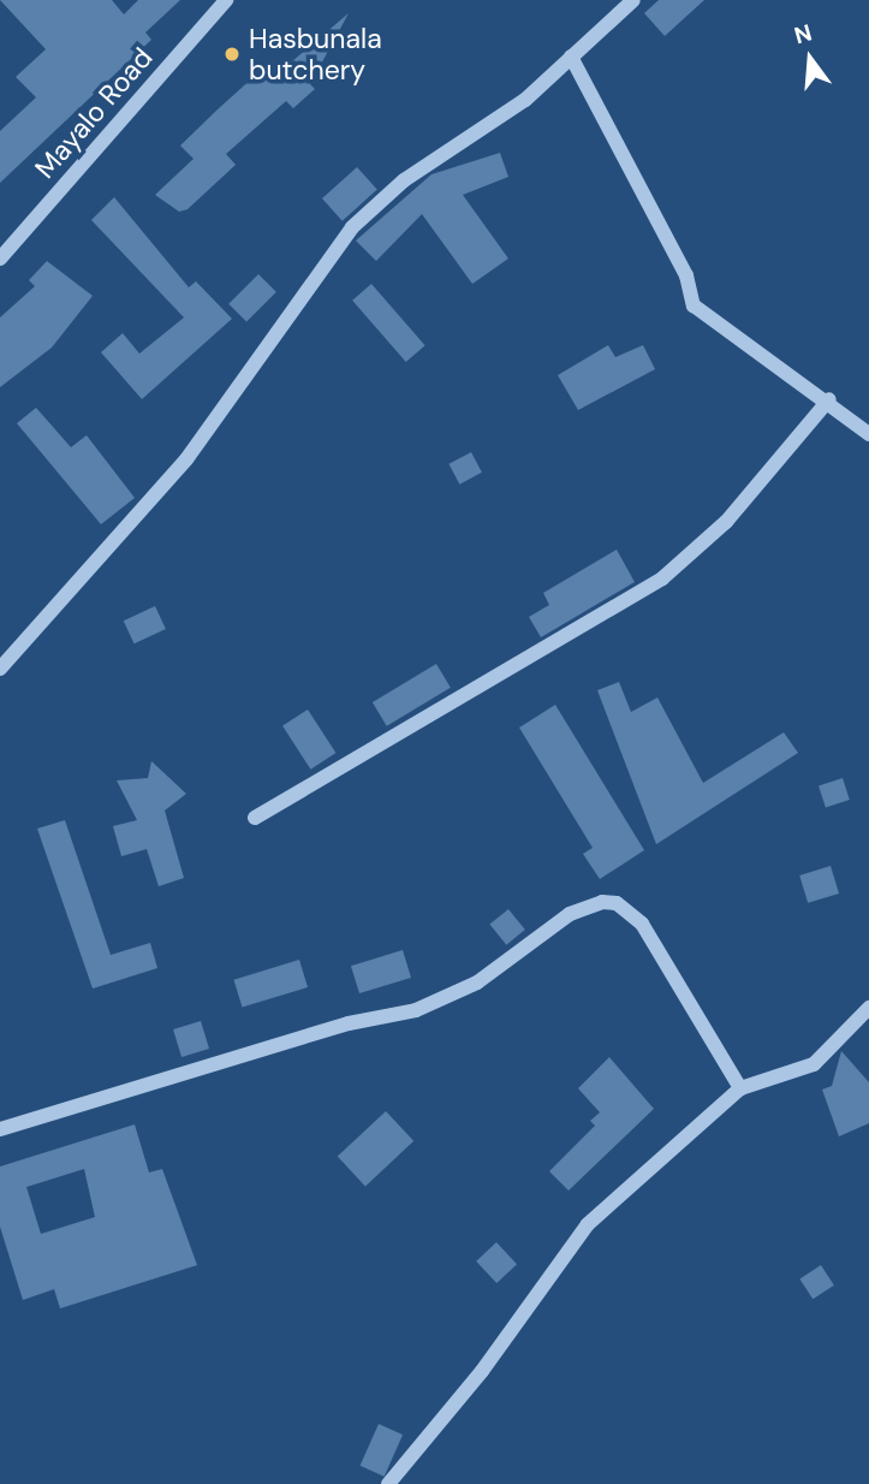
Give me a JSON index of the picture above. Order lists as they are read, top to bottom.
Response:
{
  "streets": {
    "street": ["Mayalo Road"]
  },
  "places": ["Hasbunala butchery"],
  "north": "top"
}
